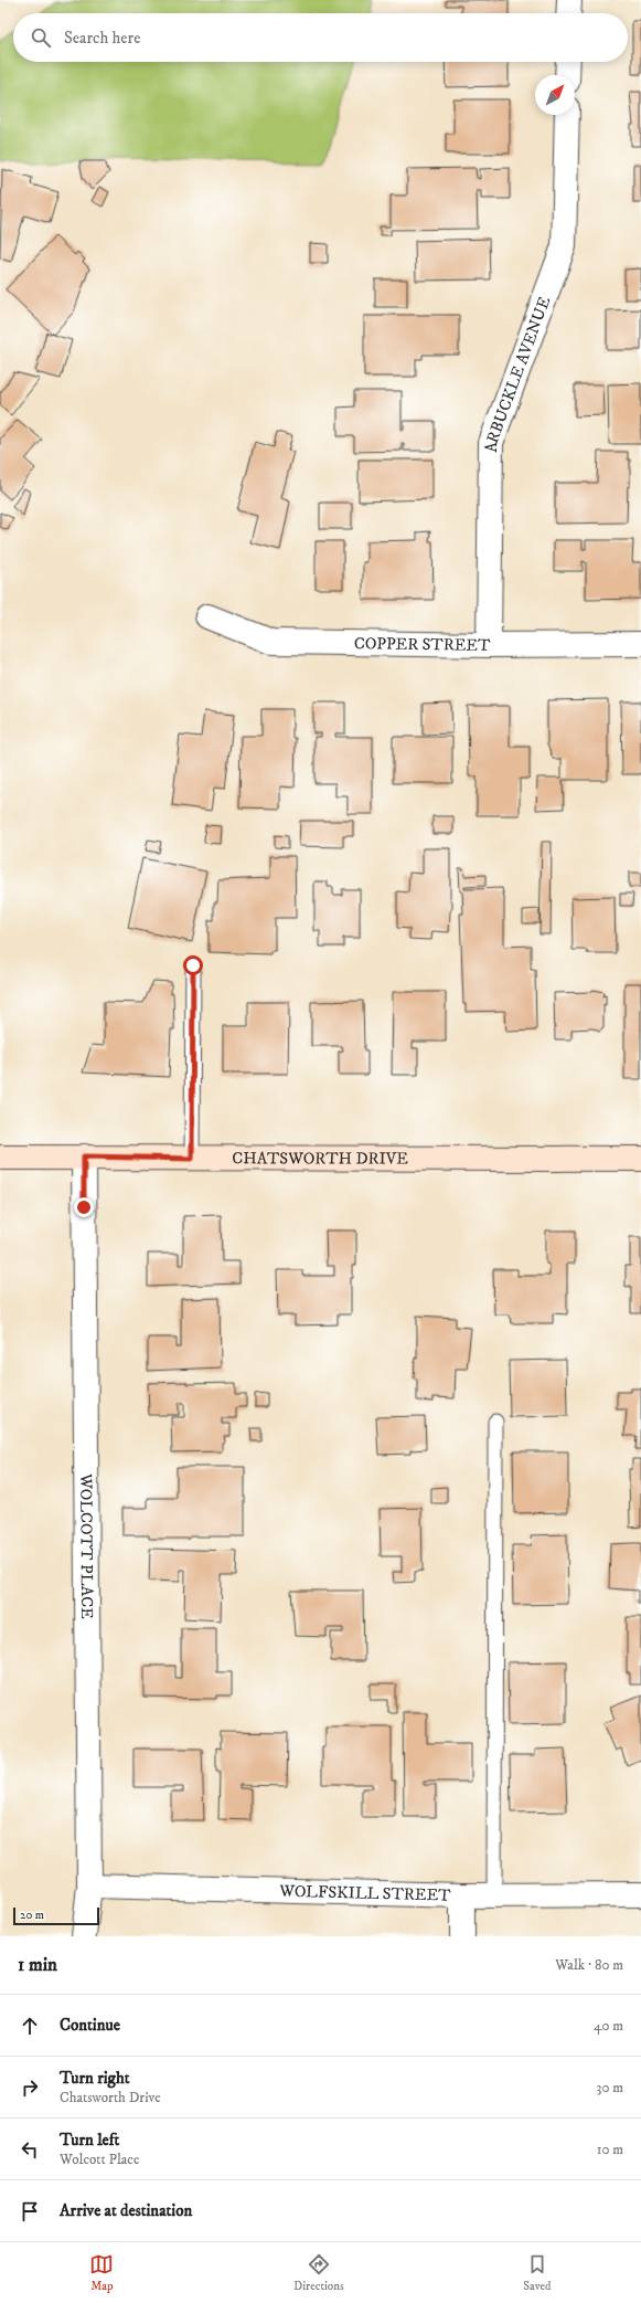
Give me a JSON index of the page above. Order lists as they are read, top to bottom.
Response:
{
  "streets": {
    "main road": ["CHATSWORTH DRIVE"],
    "street": [
      "ARBUCKLE AVENUE",
      "COPPER STREET",
      "WOLCOTT PLACE",
      "WOLFSKILL STREET"
    ]
  },
  "crossings": [
    ["ARBUCKLE AVENUE", "COPPER STREET"],
    ["CHATSWORTH DRIVE", "WOLCOTT PLACE"],
    ["WOLCOTT PLACE", "WOLFSKILL STREET"]
  ],
  "scale_bar": "20 m",
  "north": "top right",
  "page": {
    "search": "Search here",
    "scale": "20 m",
    "heading": ["1 min", "Walk · 80 m"],
    "list": [
      ["Continue", "40 m"],
      ["Turn right", "Chatsworth Drive", "30 m"],
      ["Turn left", "Wolcott Place", "10 m"],
      "Arrive at destination"
    ],
    "nav": ["Map", "Directions", "Saved"]
  }
}
